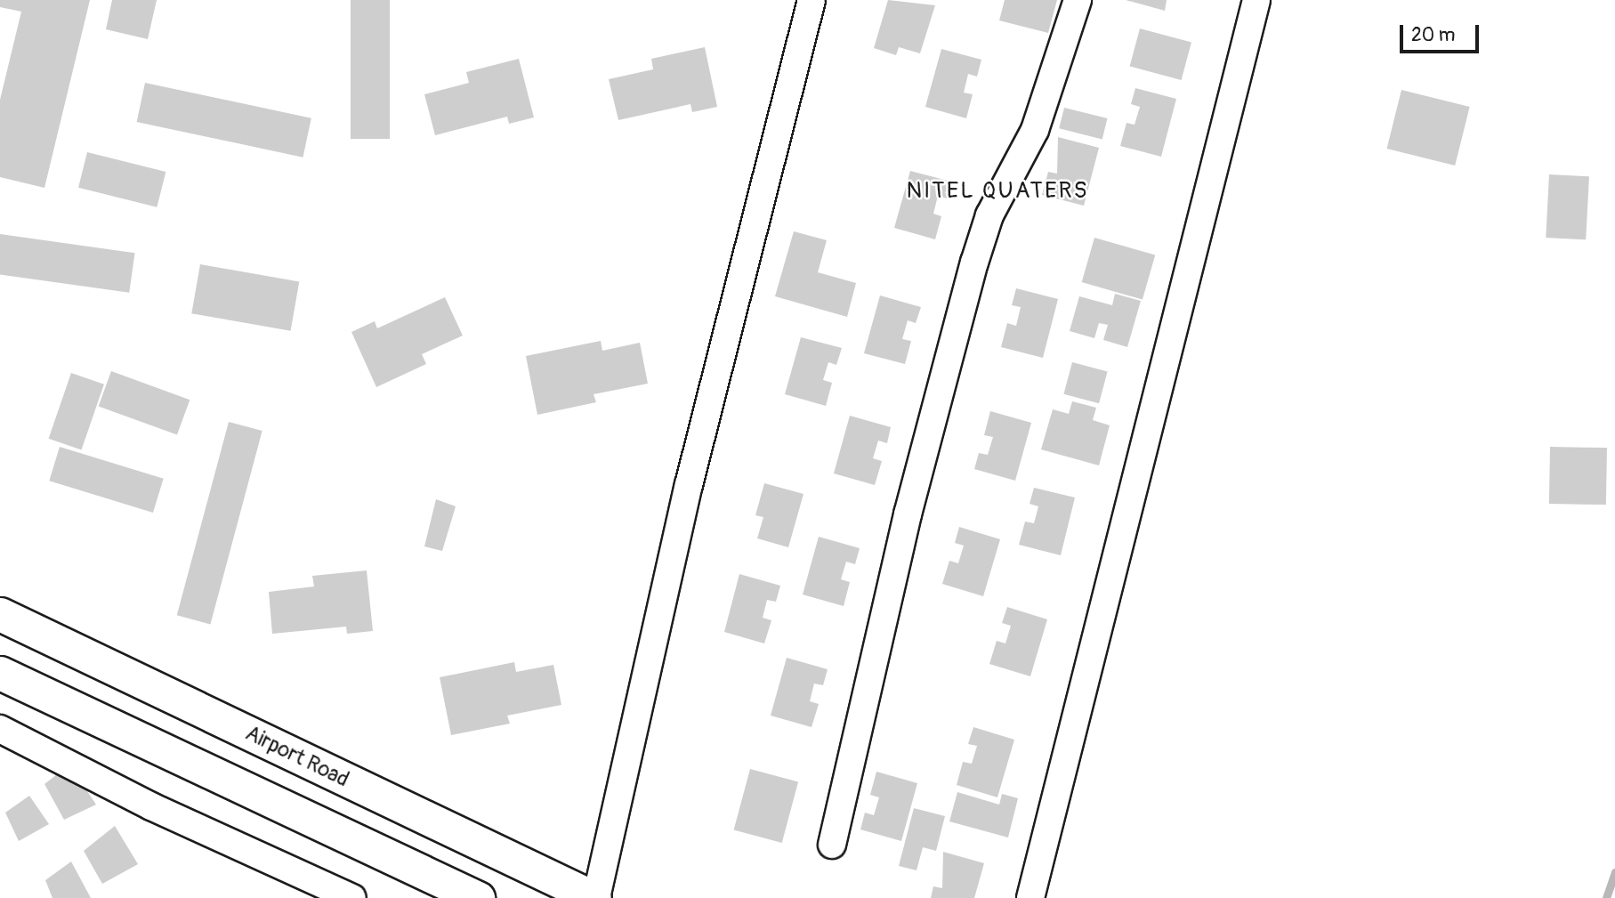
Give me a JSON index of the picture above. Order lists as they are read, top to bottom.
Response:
{
  "streets": {
    "street": ["Airport Road"]
  },
  "districts": ["NITEL QUATERS"],
  "scale_bar": "20 m"
}
